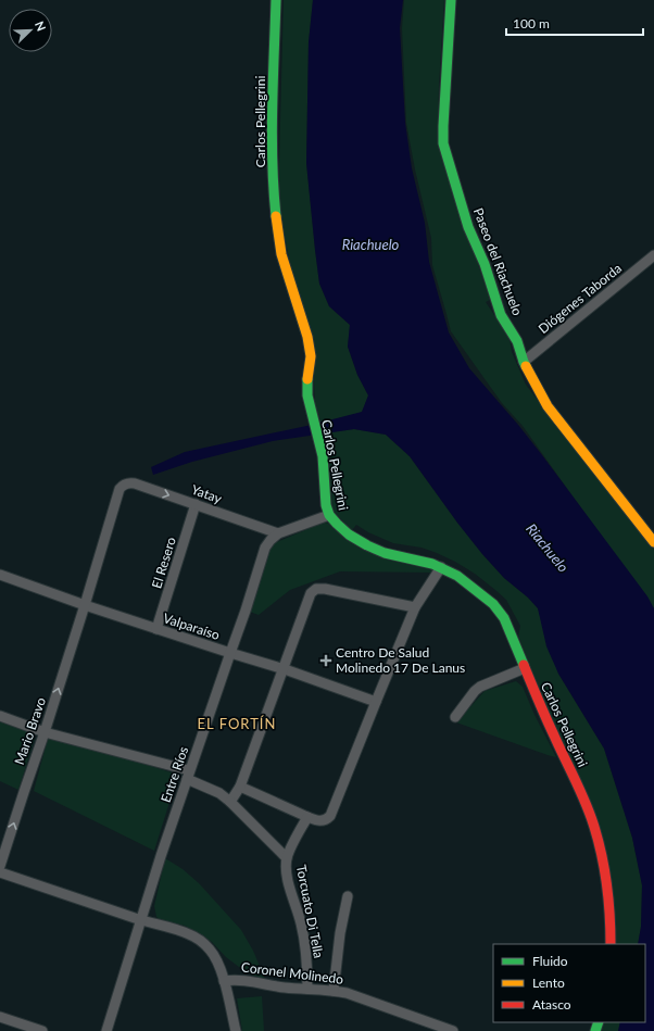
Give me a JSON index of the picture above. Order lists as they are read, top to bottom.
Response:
{
  "streets": {
    "street": [
      "Carlos Pellegrini",
      "Paseo del Riachuelo",
      "Diógenes Taborda",
      "Yatay",
      "El Resero",
      "Valparaíso",
      "Mario Bravo",
      "Entre Ríos",
      "Torcuato Di Tella",
      "Coronel Molinedo"
    ]
  },
  "crossings": [
    ["Paseo del Riachuelo", "Diógenes Taborda"],
    ["Yatay", "El Resero"],
    ["Yatay", "Mario Bravo"],
    ["Yatay", "Entre Ríos"],
    ["El Resero", "Valparaíso"],
    ["Valparaíso", "Mario Bravo"],
    ["Valparaíso", "Entre Ríos"],
    ["Entre Ríos", "Coronel Molinedo"],
    ["Torcuato Di Tella", "Coronel Molinedo"]
  ],
  "one_way": ["Yatay", "Mario Bravo"],
  "districts": ["EL FORTÍN"],
  "water": ["Riachuelo"],
  "places": {
    "health": ["Centro De Salud Molinedo 17 De Lanus"]
  },
  "legend": ["Fluido", "Lento", "Atasco"],
  "scale_bar": "100 m",
  "north": "top right"
}
